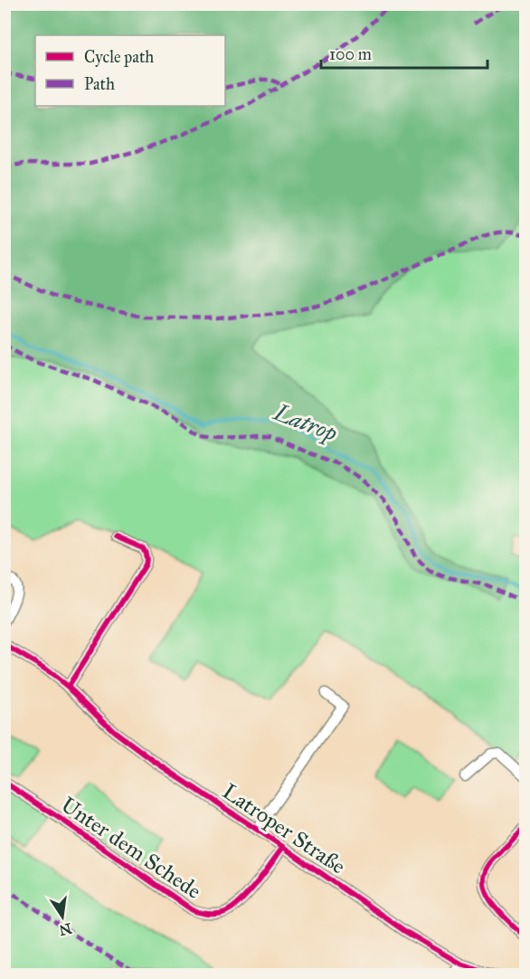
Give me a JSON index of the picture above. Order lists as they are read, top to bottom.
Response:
{
  "streets": {
    "street": ["Latroper Straße", "Unter dem Schede"]
  },
  "crossings": [
    ["Latroper Straße", "Unter dem Schede"]
  ],
  "water": ["Latrop"],
  "legend": ["Cycle path", "Path"],
  "scale_bar": "100 m",
  "north": "bottom"
}
